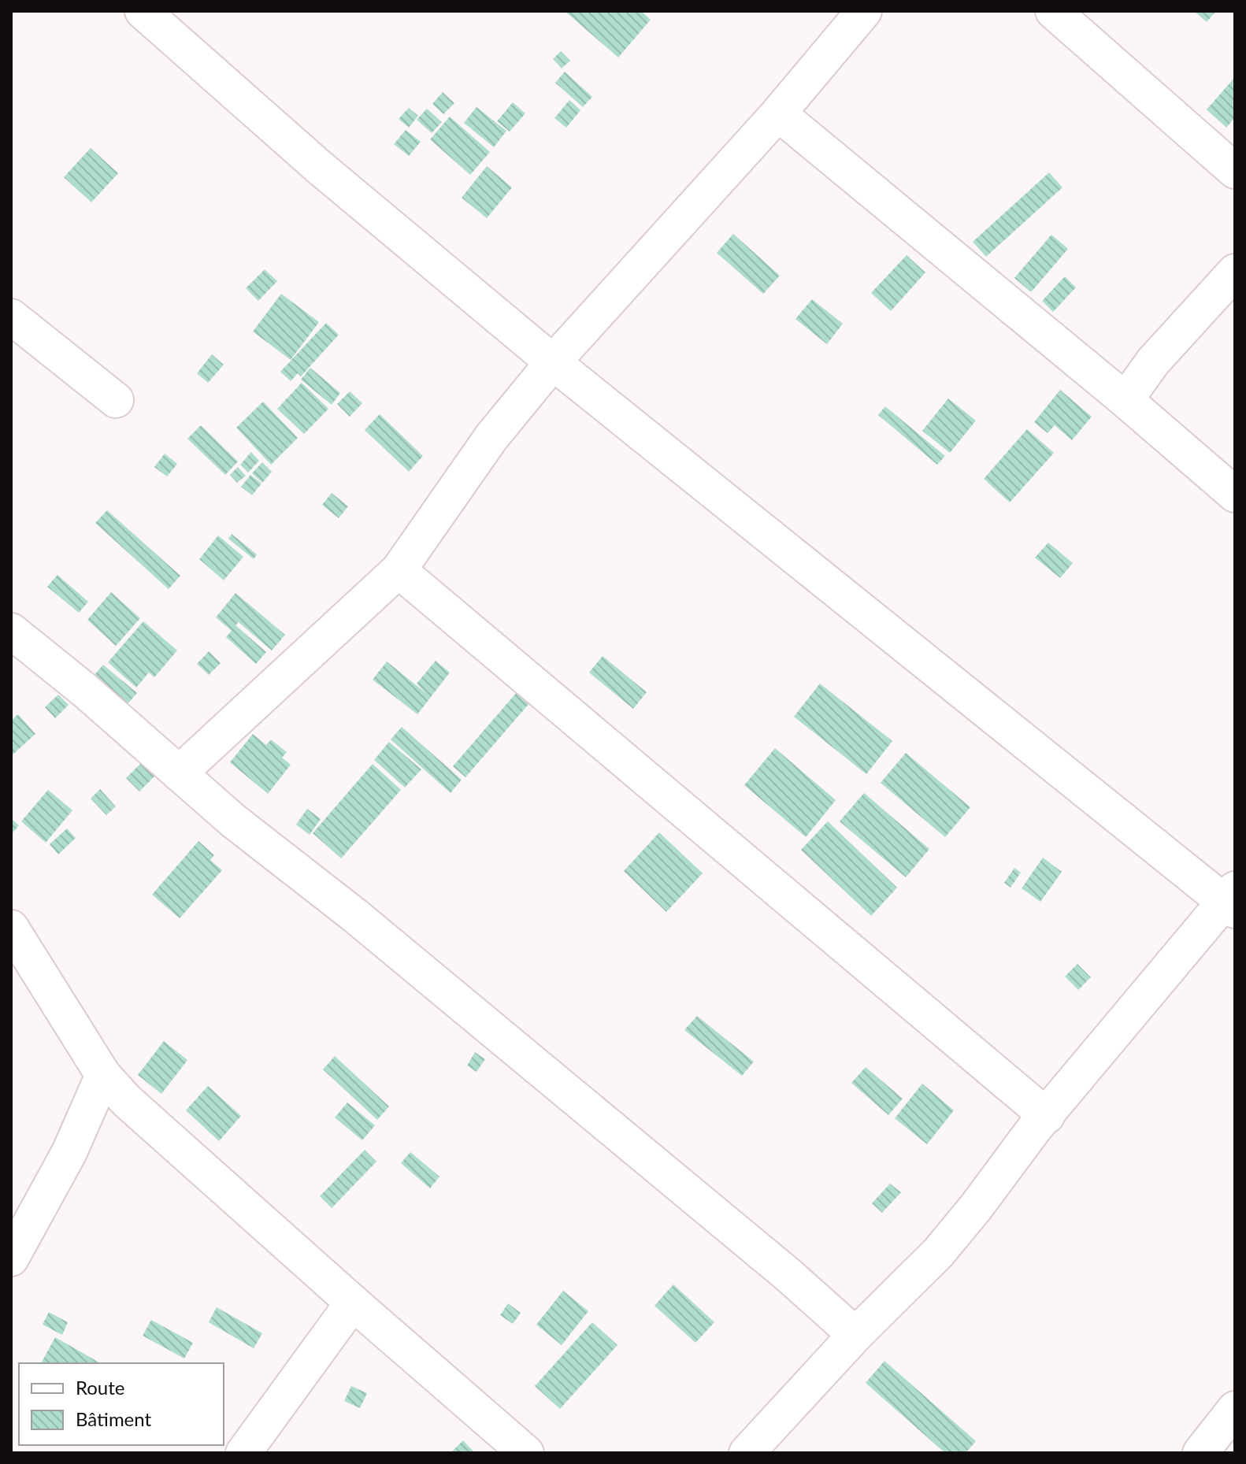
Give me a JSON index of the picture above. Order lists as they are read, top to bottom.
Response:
{
  "legend": ["Route", "Bâtiment"]
}
